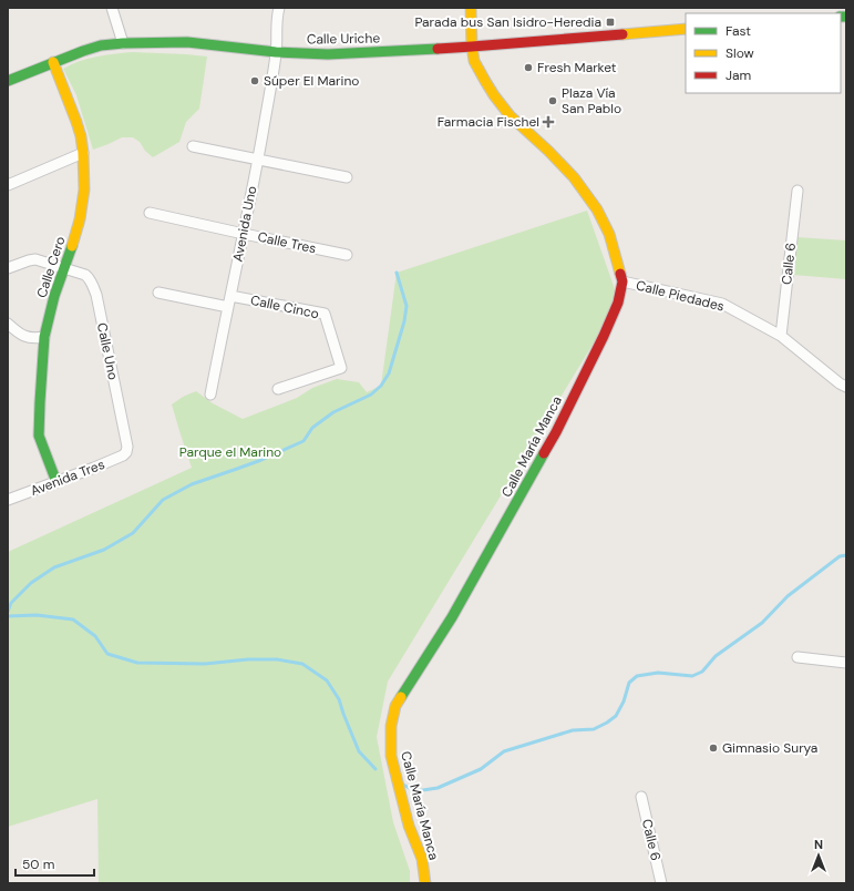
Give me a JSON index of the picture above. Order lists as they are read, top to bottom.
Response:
{
  "streets": {
    "street": [
      "Calle Uriche",
      "Avenida Uno",
      "Calle Tres",
      "Calle 6",
      "Calle Cero",
      "Calle Piedades",
      "Calle Cinco",
      "Calle Uno",
      "Calle María Manca",
      "Avenida Tres"
    ]
  },
  "crossings": [
    ["Calle Uriche", "Avenida Uno"],
    ["Calle Uriche", "Calle Cero"],
    ["Calle Uriche", "Calle María Manca"],
    ["Avenida Uno", "Calle Tres"],
    ["Avenida Uno", "Calle Cinco"],
    ["Calle 6", "Calle Piedades"],
    ["Calle Cero", "Calle Uno"],
    ["Calle Cero", "Avenida Tres"],
    ["Calle Piedades", "Calle María Manca"],
    ["Calle Uno", "Avenida Tres"]
  ],
  "parks": ["Parque el Marino"],
  "places": {
    "transit": ["Parada bus San Isidro-Heredia"],
    "other": [
      "Fresh Market",
      "Súper El Marino",
      "Plaza Vía San Pablo",
      "Gimnasio Surya"
    ],
    "health": ["Farmacia Fischel"]
  },
  "legend": ["Fast", "Slow", "Jam"],
  "scale_bar": "50 m",
  "north": "top"
}
